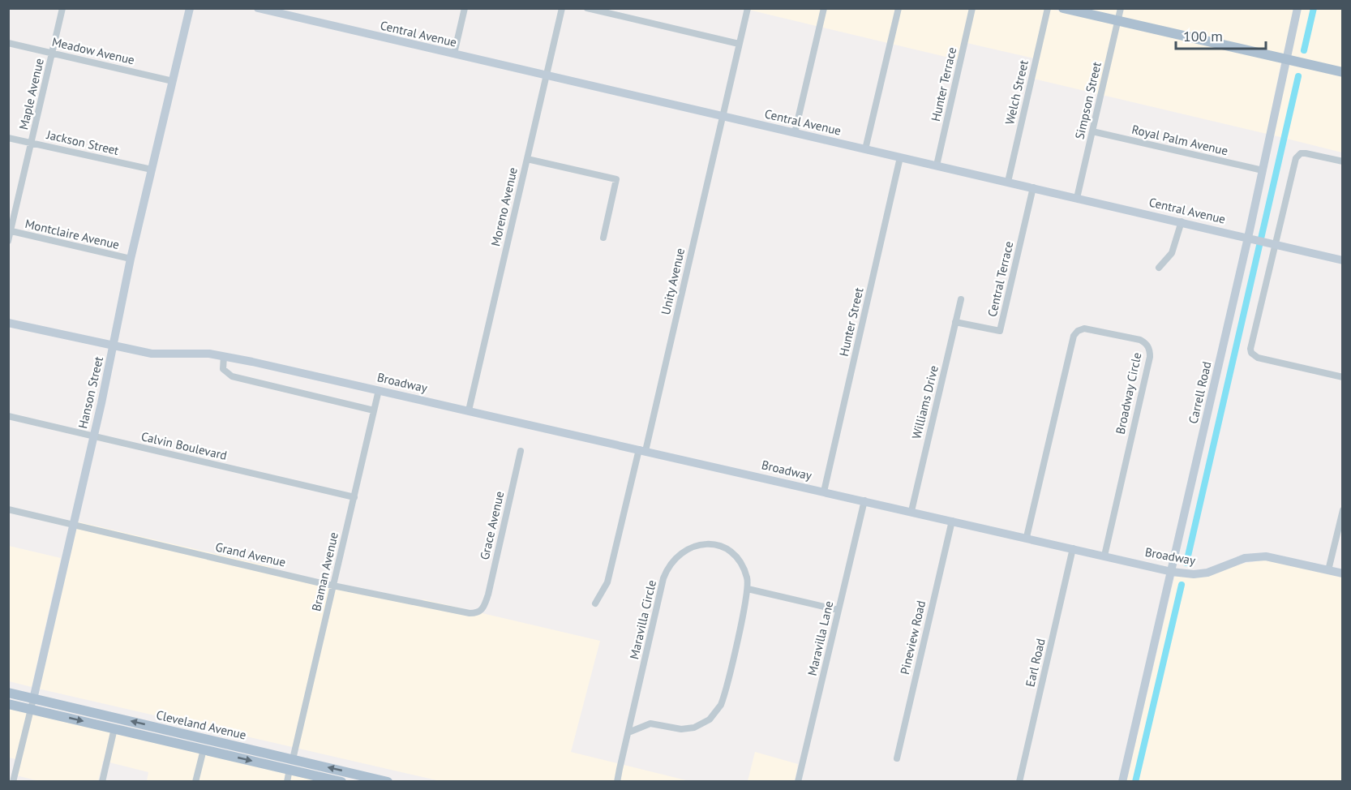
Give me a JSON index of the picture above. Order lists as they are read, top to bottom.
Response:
{
  "streets": {
    "main road": ["Cleveland Avenue"],
    "street": [
      "Central Avenue",
      "Meadow Avenue",
      "Hunter Terrace",
      "Welch Street",
      "Maple Avenue",
      "Simpson Street",
      "Royal Palm Avenue",
      "Jackson Street",
      "Moreno Avenue",
      "Montclaire Avenue",
      "Central Terrace",
      "Unity Avenue",
      "Hunter Street",
      "Broadway",
      "Hanson Street",
      "Carrell Road",
      "Broadway Circle",
      "Williams Drive",
      "Calvin Boulevard",
      "Grace Avenue",
      "Grand Avenue",
      "Braman Avenue",
      "Maravilla Circle",
      "Pineview Road",
      "Maravilla Lane",
      "Earl Road"
    ]
  },
  "crossings": [
    ["Central Avenue", "Hunter Terrace"],
    ["Central Avenue", "Welch Street"],
    ["Central Avenue", "Simpson Street"],
    ["Central Avenue", "Moreno Avenue"],
    ["Central Avenue", "Central Terrace"],
    ["Central Avenue", "Unity Avenue"],
    ["Central Avenue", "Hunter Street"],
    ["Central Avenue", "Carrell Road"],
    ["Meadow Avenue", "Maple Avenue"],
    ["Meadow Avenue", "Hanson Street"],
    ["Maple Avenue", "Jackson Street"],
    ["Maple Avenue", "Montclaire Avenue"],
    ["Simpson Street", "Royal Palm Avenue"],
    ["Royal Palm Avenue", "Carrell Road"],
    ["Jackson Street", "Hanson Street"],
    ["Moreno Avenue", "Broadway"],
    ["Montclaire Avenue", "Hanson Street"],
    ["Central Terrace", "Williams Drive"],
    ["Unity Avenue", "Broadway"],
    ["Hunter Street", "Broadway"],
    ["Broadway", "Hanson Street"],
    ["Broadway", "Carrell Road"],
    ["Broadway", "Broadway Circle"],
    ["Broadway", "Williams Drive"],
    ["Broadway", "Braman Avenue"],
    ["Broadway", "Pineview Road"],
    ["Broadway", "Maravilla Lane"],
    ["Broadway", "Earl Road"],
    ["Hanson Street", "Calvin Boulevard"],
    ["Hanson Street", "Grand Avenue"],
    ["Hanson Street", "Cleveland Avenue"],
    ["Calvin Boulevard", "Braman Avenue"],
    ["Grace Avenue", "Grand Avenue"],
    ["Grand Avenue", "Braman Avenue"],
    ["Braman Avenue", "Cleveland Avenue"]
  ],
  "scale_bar": "100 m"
}
